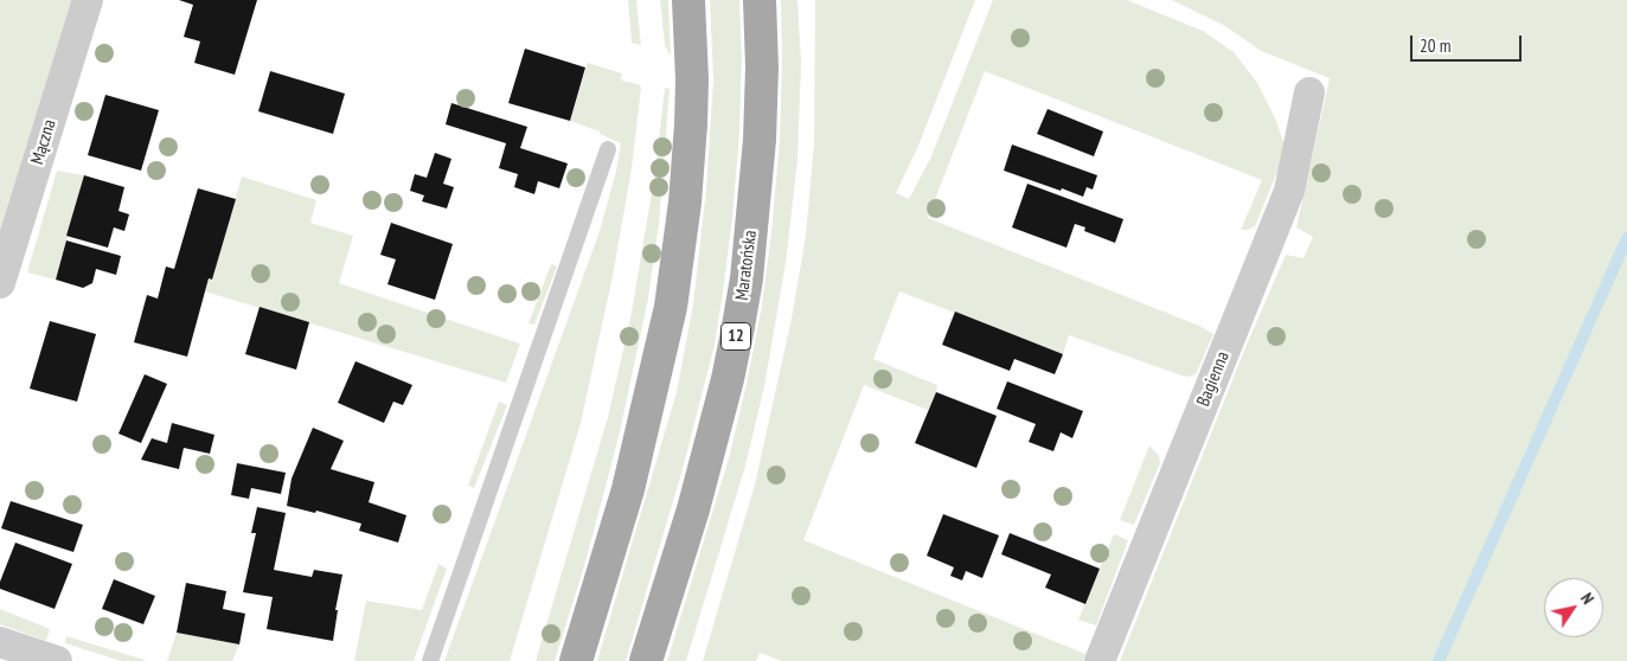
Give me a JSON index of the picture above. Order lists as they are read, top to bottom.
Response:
{
  "streets": {
    "main road": ["Maratońska", "12"],
    "street": ["Mączna", "Bagienna"]
  },
  "scale_bar": "20 m",
  "north": "top right"
}
